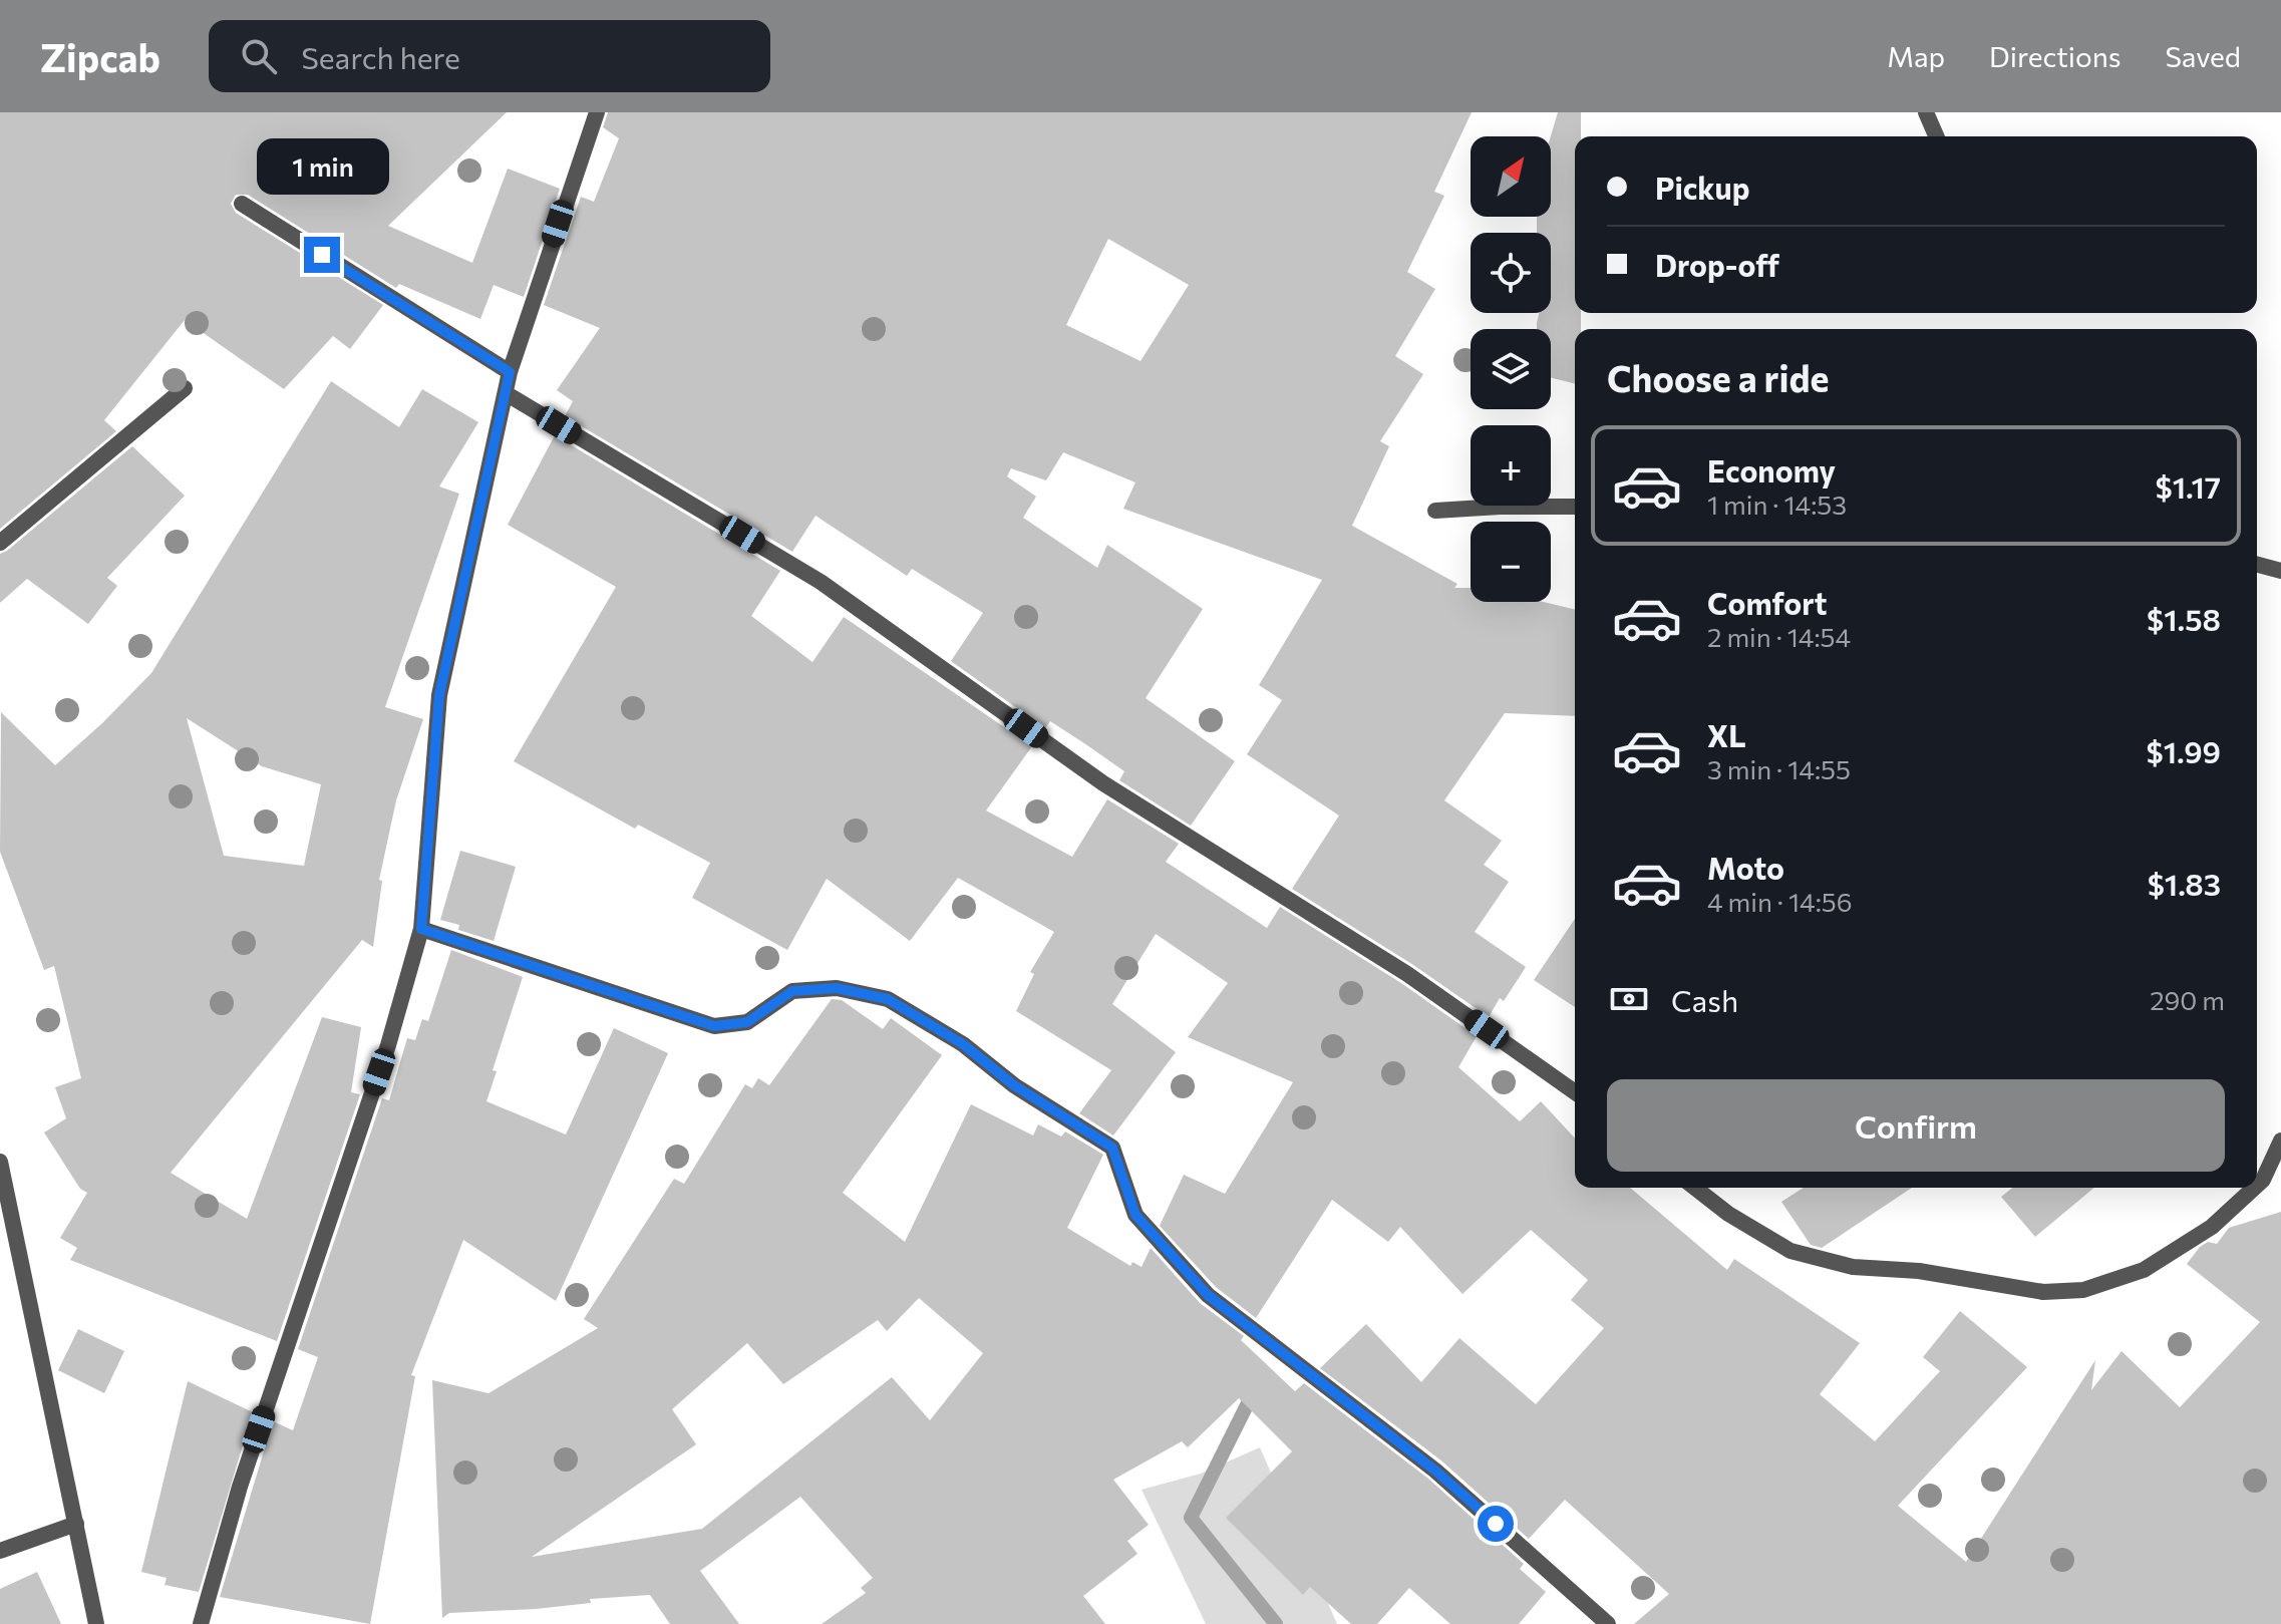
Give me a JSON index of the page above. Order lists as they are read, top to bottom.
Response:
{
  "north": "top right",
  "page": {
    "header": "Zipcab",
    "search": "Search here",
    "nav": ["Map", "Directions", "Saved"],
    "map_buttons": ["+", "−"],
    "banner": ["Pickup", "Drop-off"],
    "bubble": "1 min",
    "heading": "Choose a ride",
    "list": [
      {
        "name": "Economy",
        "note": "1 min · 14:53",
        "value": "$1.17"
      },
      {
        "name": "Comfort",
        "note": "2 min · 14:54",
        "value": "$1.58"
      },
      {
        "name": "XL",
        "note": "3 min · 14:55",
        "value": "$1.99"
      },
      {
        "name": "Moto",
        "note": "4 min · 14:56",
        "value": "$1.83"
      }
    ],
    "pay": ["Cash", "290 m"],
    "buttons": "Confirm"
  }
}
